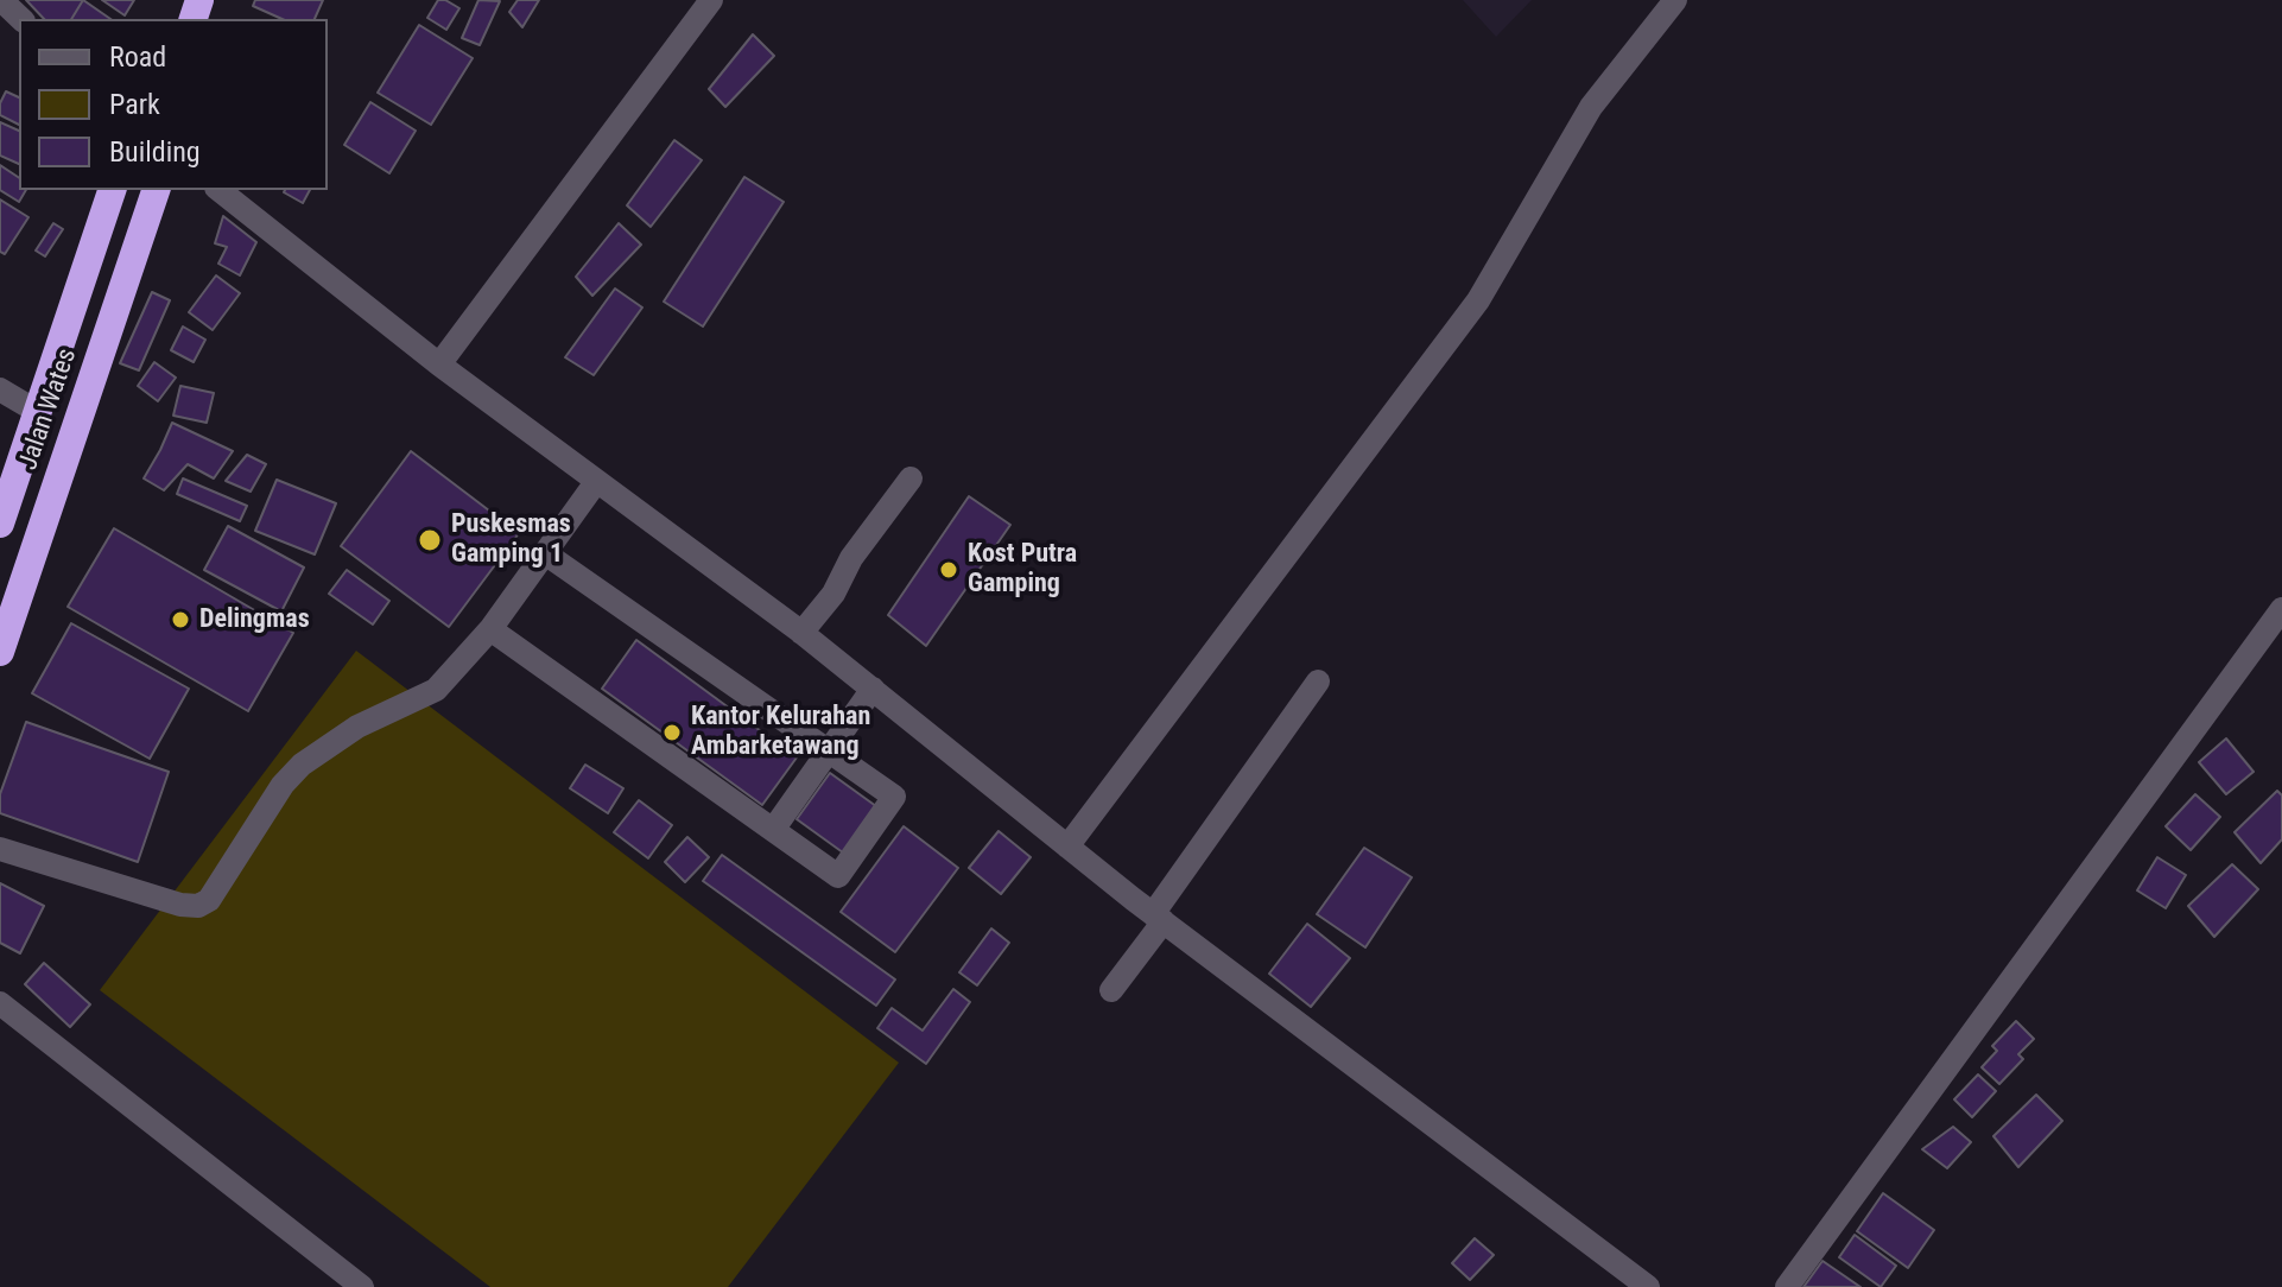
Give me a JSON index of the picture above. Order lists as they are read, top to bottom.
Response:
{
  "streets": {
    "highway": ["Jalan Wates"]
  },
  "places": [
    "Puskesmas Gamping 1",
    "Kost Putra Gamping",
    "Delingmas",
    "Kantor Kelurahan Ambarketawang"
  ],
  "legend": ["Road", "Park", "Building"]
}
